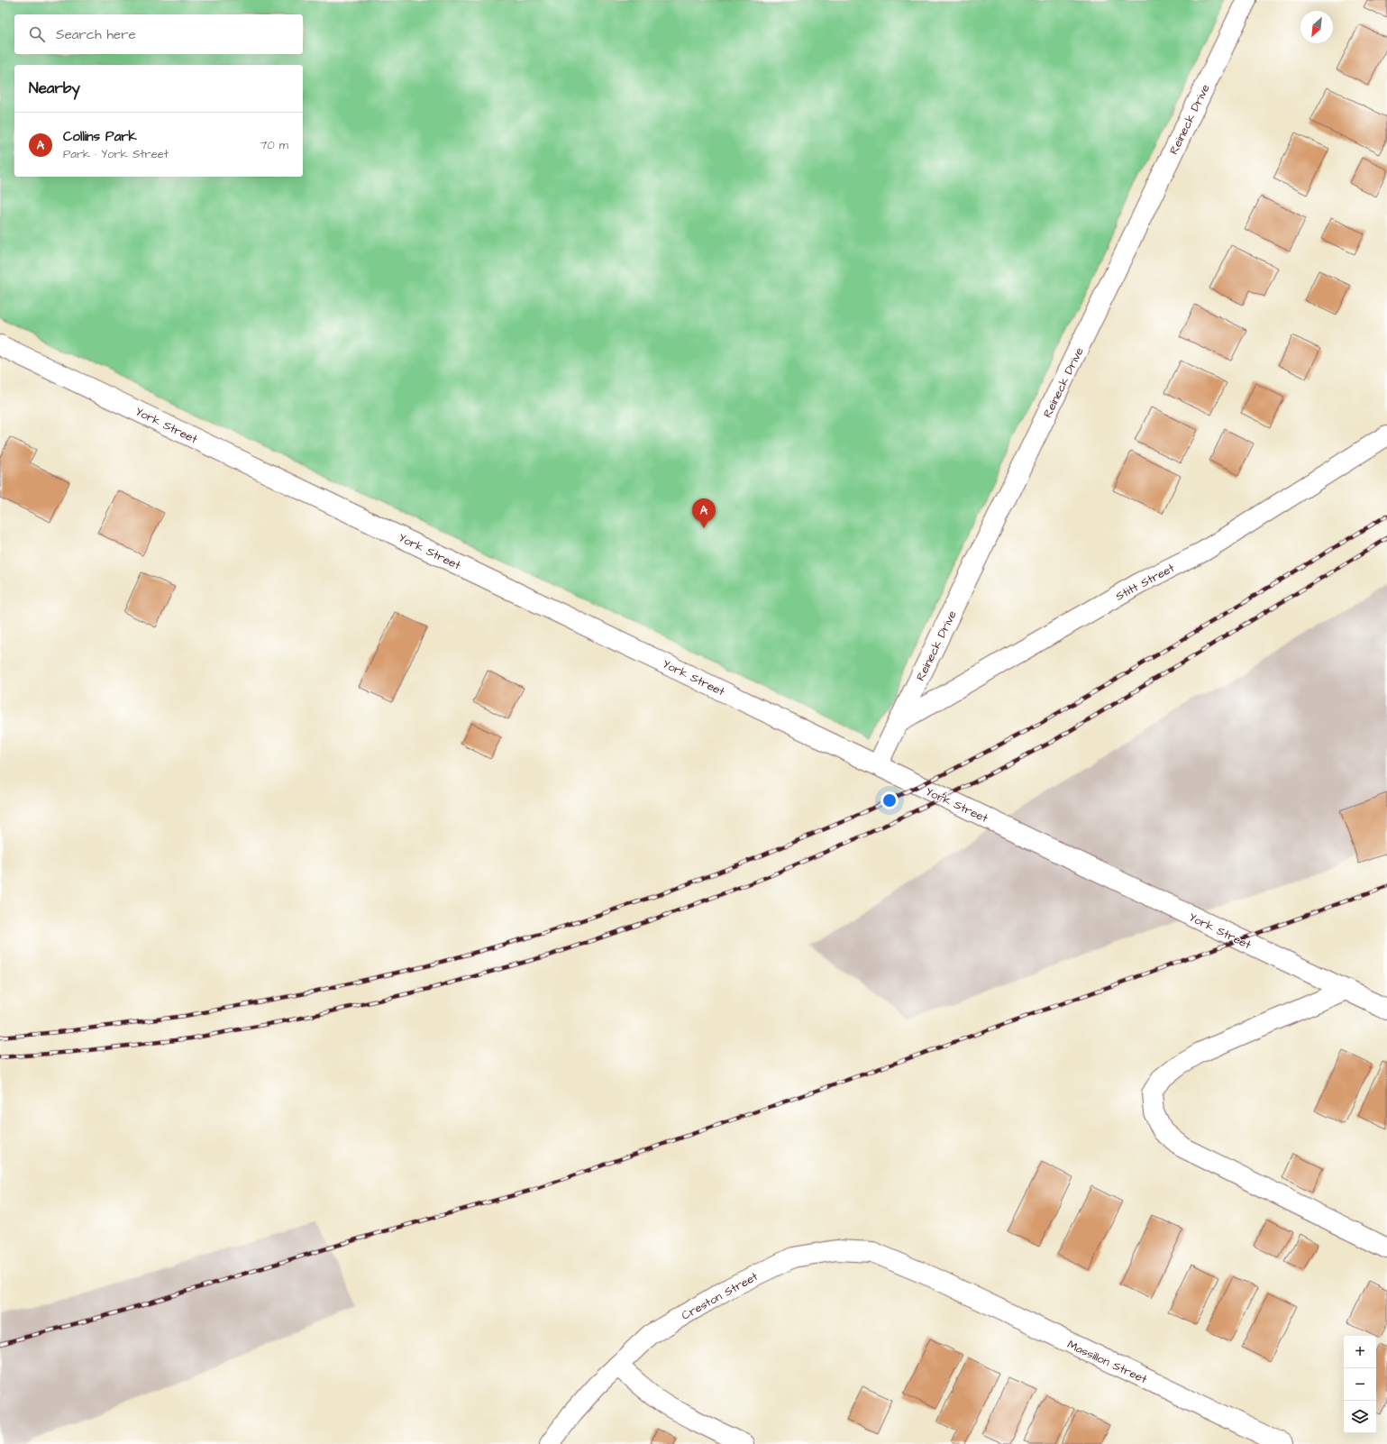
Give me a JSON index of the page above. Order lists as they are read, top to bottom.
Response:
{
  "streets": {
    "street": [
      "Reineck Drive",
      "York Street",
      "Stitt Street",
      "Creston Street",
      "Massillon Street"
    ]
  },
  "crossings": [
    ["Reineck Drive", "York Street"],
    ["Reineck Drive", "Stitt Street"],
    ["Creston Street", "Massillon Street"]
  ],
  "north": "bottom left",
  "page": {
    "search": "Search here",
    "heading": "Nearby",
    "list": [
      {
        "mark": "A",
        "name": "Collins Park",
        "note": "Park · York Street",
        "value": "70 m"
      }
    ],
    "pins": "A",
    "map_buttons": ["+", "−"]
  }
}
